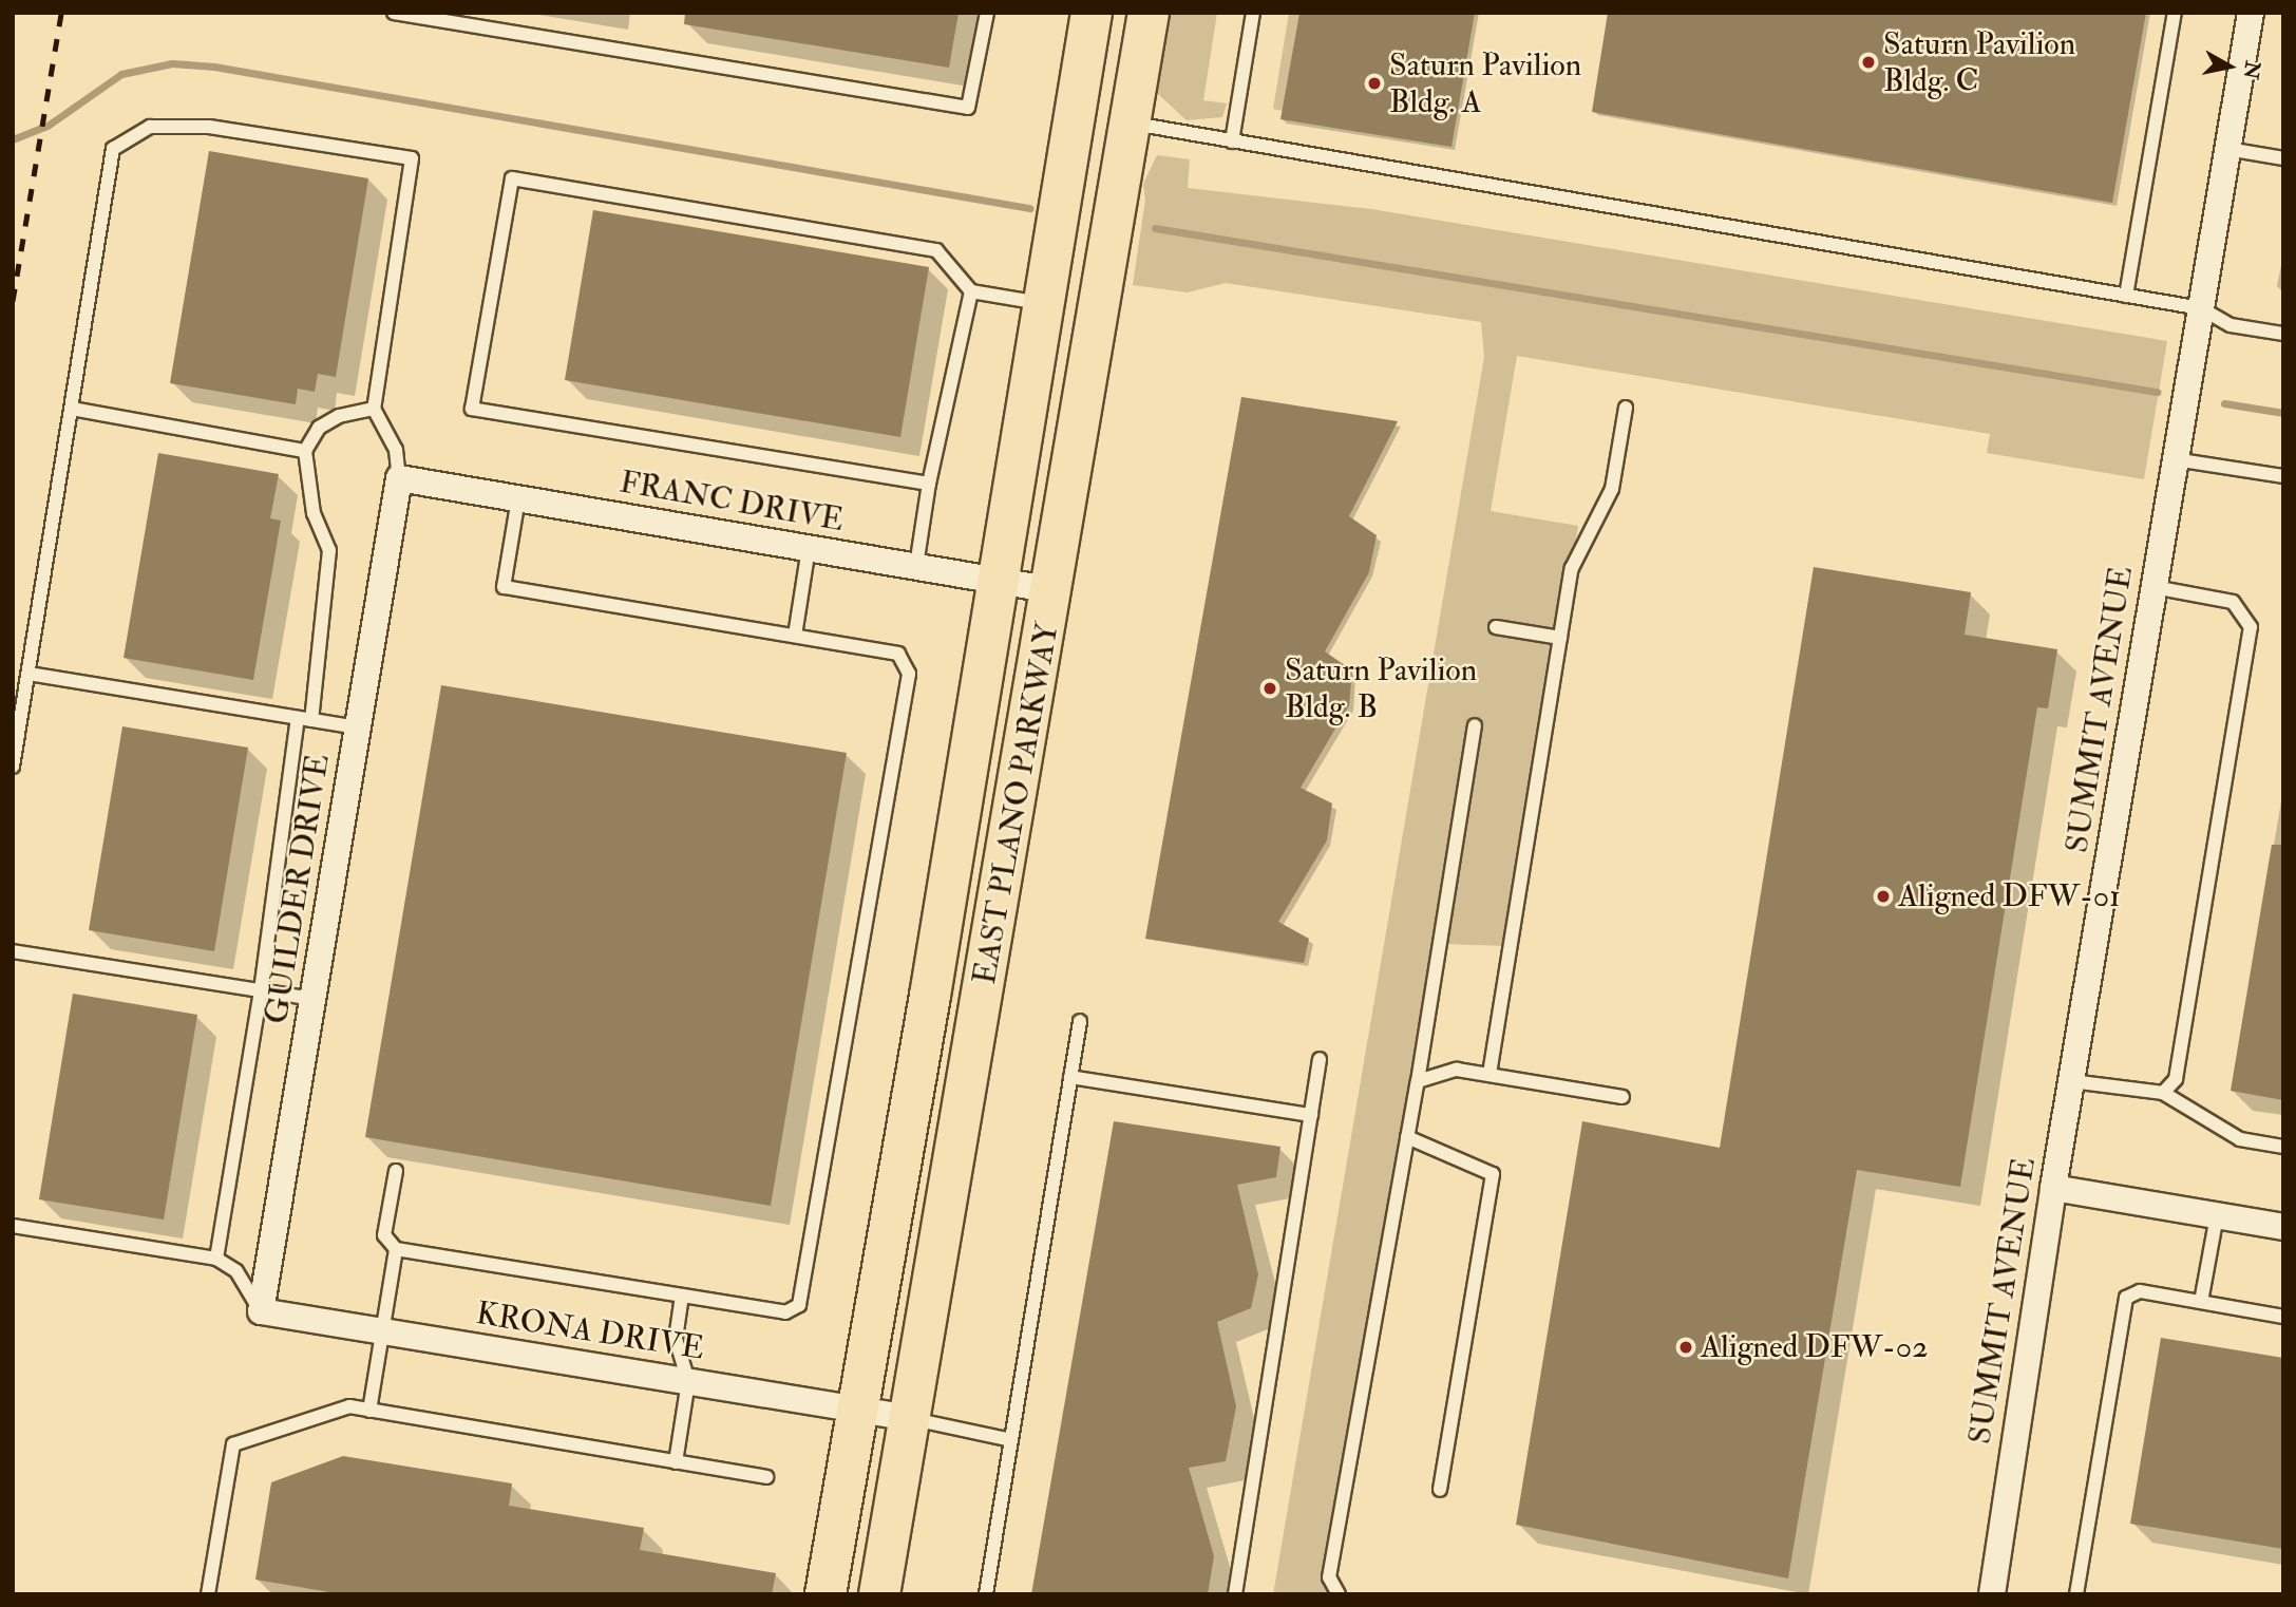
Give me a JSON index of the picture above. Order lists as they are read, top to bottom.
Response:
{
  "streets": {
    "main road": ["EAST PLANO PARKWAY"],
    "street": [
      "FRANC DRIVE",
      "SUMMIT AVENUE",
      "GUILDER DRIVE",
      "KRONA DRIVE"
    ]
  },
  "crossings": [
    ["FRANC DRIVE", "EAST PLANO PARKWAY"],
    ["FRANC DRIVE", "GUILDER DRIVE"],
    ["EAST PLANO PARKWAY", "KRONA DRIVE"],
    ["GUILDER DRIVE", "KRONA DRIVE"]
  ],
  "places": [
    "Saturn Pavilion Bldg. C",
    "Saturn Pavilion Bldg. A",
    "Saturn Pavilion Bldg. B",
    "Aligned DFW-01",
    "Aligned DFW-02"
  ],
  "north": "right"
}
